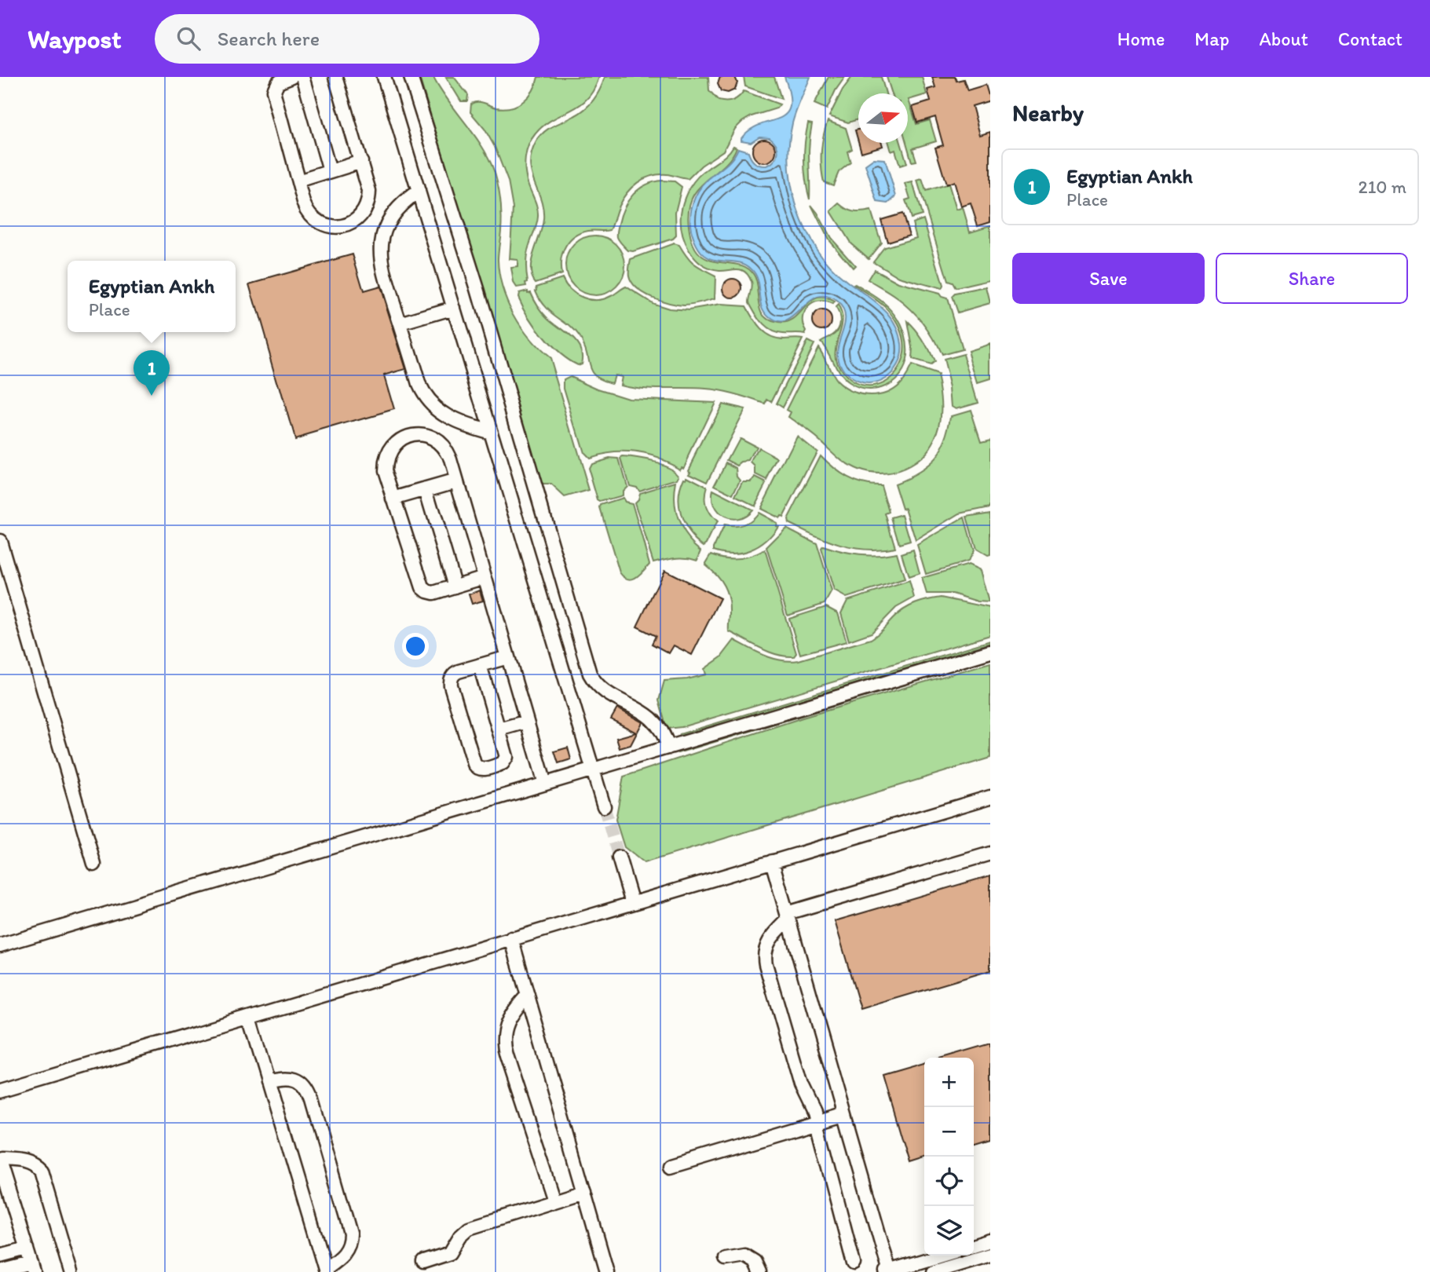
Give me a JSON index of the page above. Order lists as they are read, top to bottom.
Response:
{
  "north": "right",
  "page": {
    "header": "Waypost",
    "search": "Search here",
    "nav": [
      "Home",
      "Map",
      "About",
      "Contact"
    ],
    "heading": "Nearby",
    "list": [
      {
        "mark": "1",
        "name": "Egyptian Ankh",
        "note": "Place",
        "value": "210 m"
      }
    ],
    "buttons": ["Save", "Share"],
    "popup": ["Egyptian Ankh", "Place"],
    "pins": "1",
    "map_buttons": ["+", "−"]
  }
}
